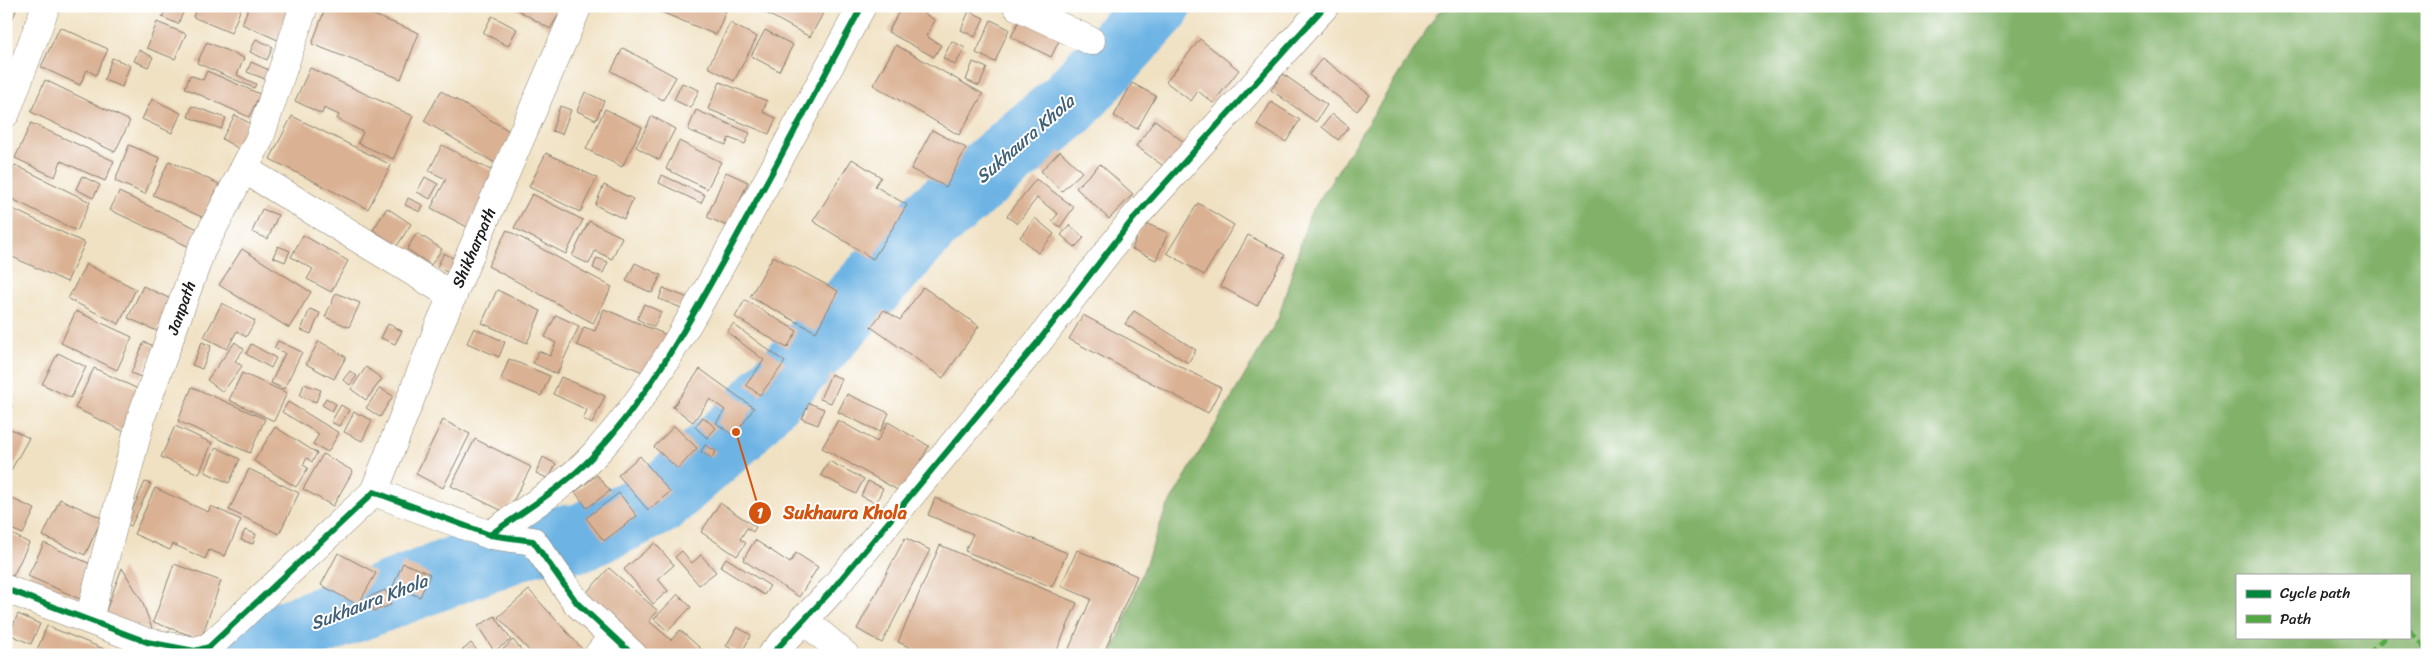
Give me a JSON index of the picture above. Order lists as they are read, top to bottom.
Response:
{
  "streets": {
    "street": ["Shikharpath", "Janpath"]
  },
  "water": ["Sukhaura Khola"],
  "places": ["Sukhaura Khola"],
  "legend": ["Cycle path", "Path"]
}
